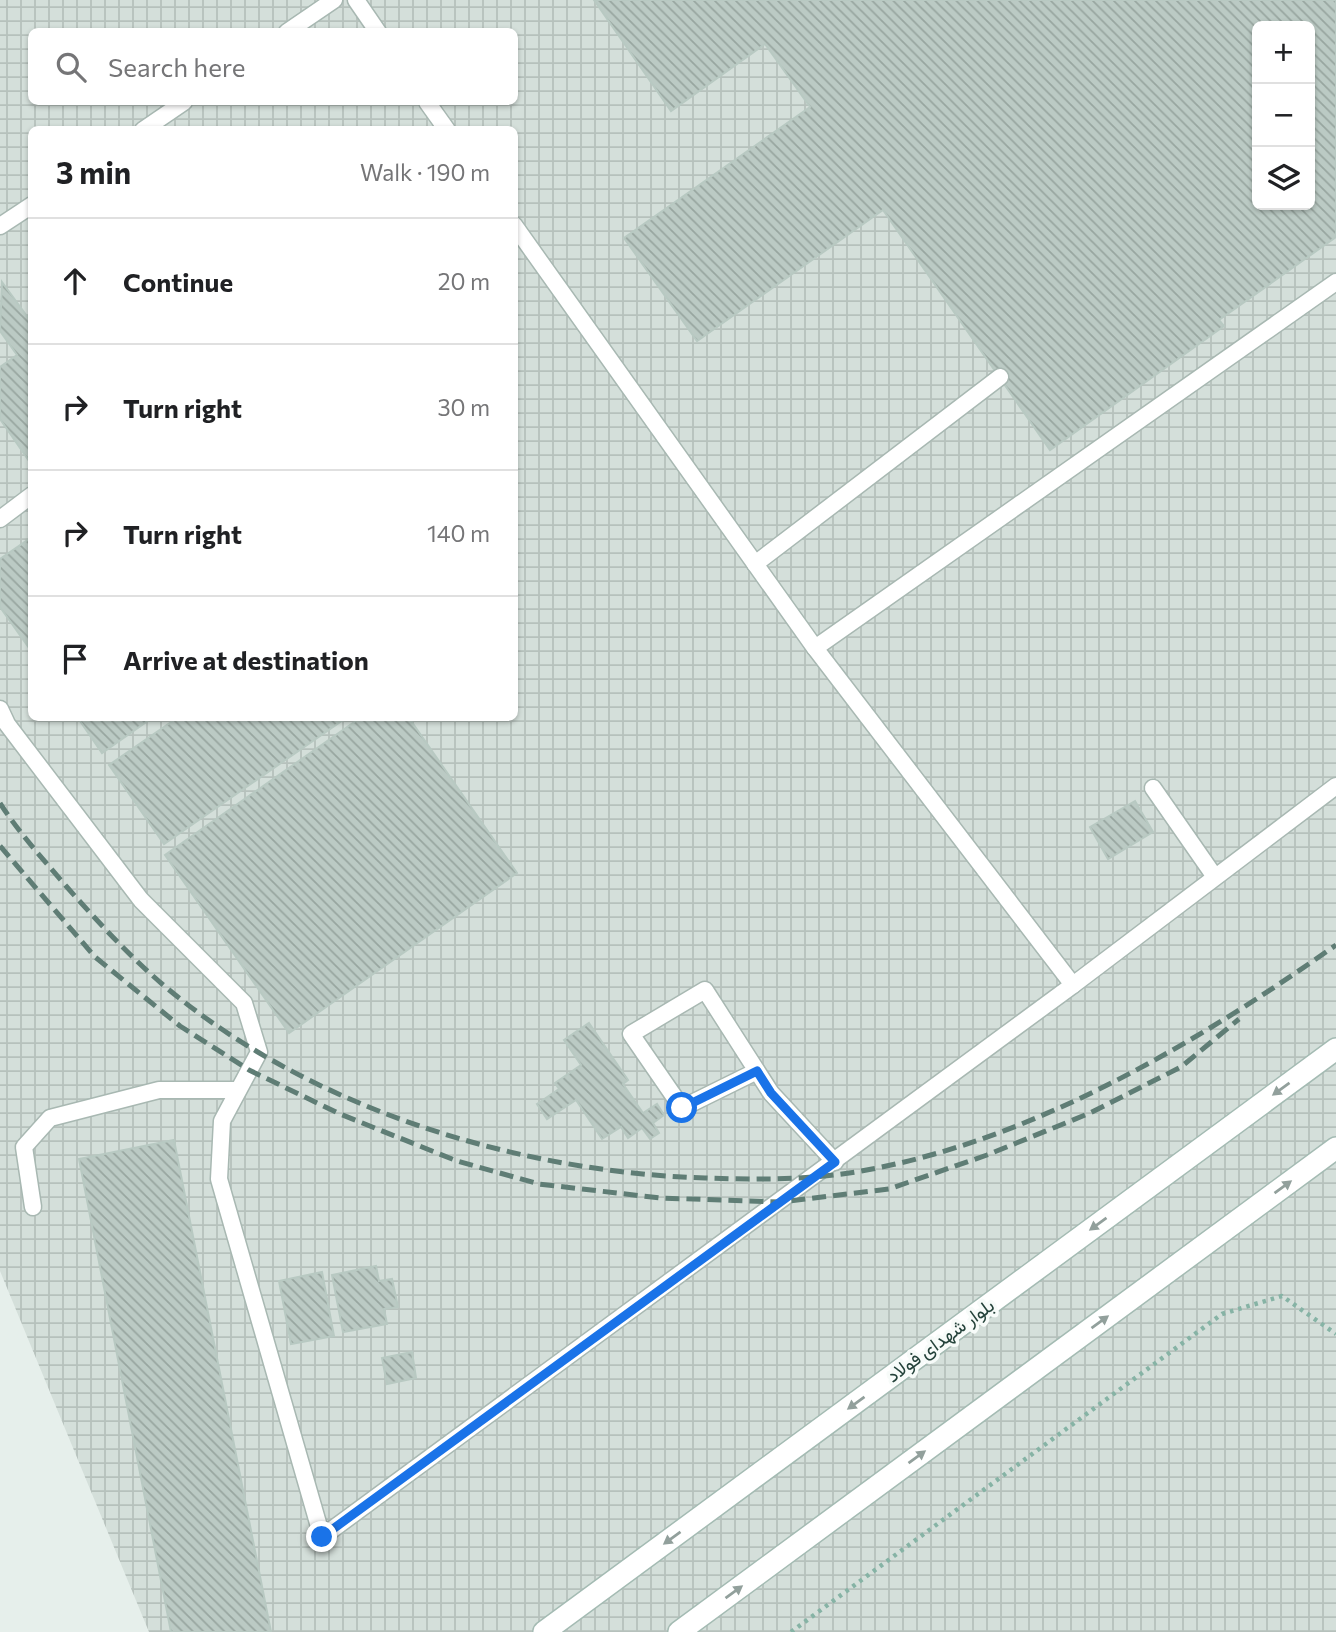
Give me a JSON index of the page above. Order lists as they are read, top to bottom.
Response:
{
  "streets": {
    "street": ["بلوار شهدای فولاد"]
  },
  "page": {
    "map_buttons": ["+", "−"],
    "search": "Search here",
    "heading": ["3 min", "Walk · 190 m"],
    "list": [
      ["Continue", "20 m"],
      ["Turn right", "30 m"],
      ["Turn right", "140 m"],
      "Arrive at destination"
    ]
  }
}
